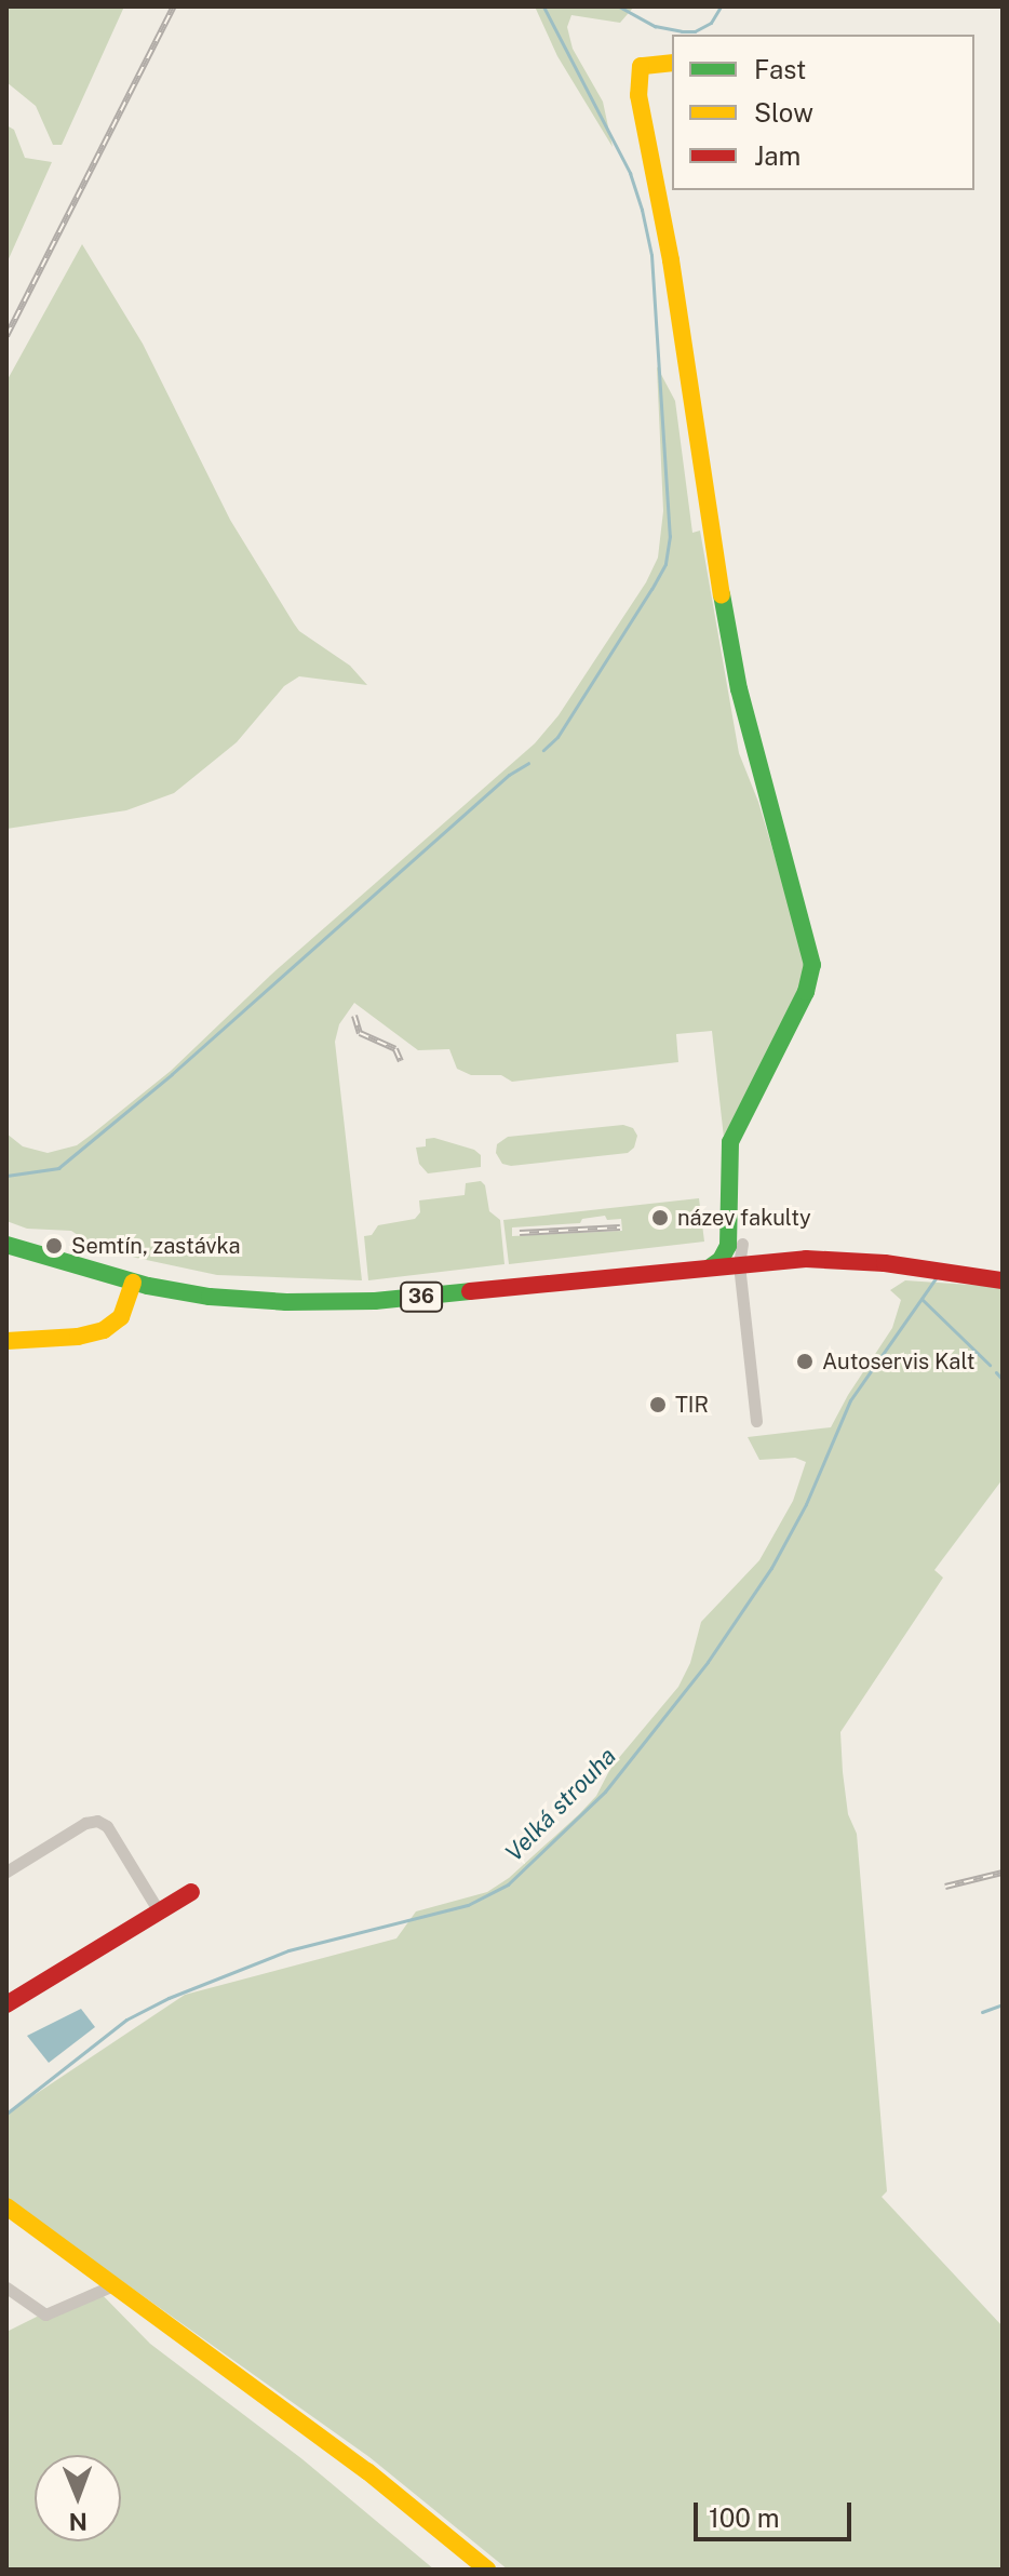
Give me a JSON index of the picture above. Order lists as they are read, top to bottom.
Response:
{
  "streets": {
    "street": ["36"]
  },
  "water": ["Velká strouha"],
  "places": [
    "název fakulty",
    "Semtín, zastávka",
    "Autoservis Kalt",
    "TIR"
  ],
  "legend": ["Fast", "Slow", "Jam"],
  "scale_bar": "100 m",
  "north": "bottom"
}
